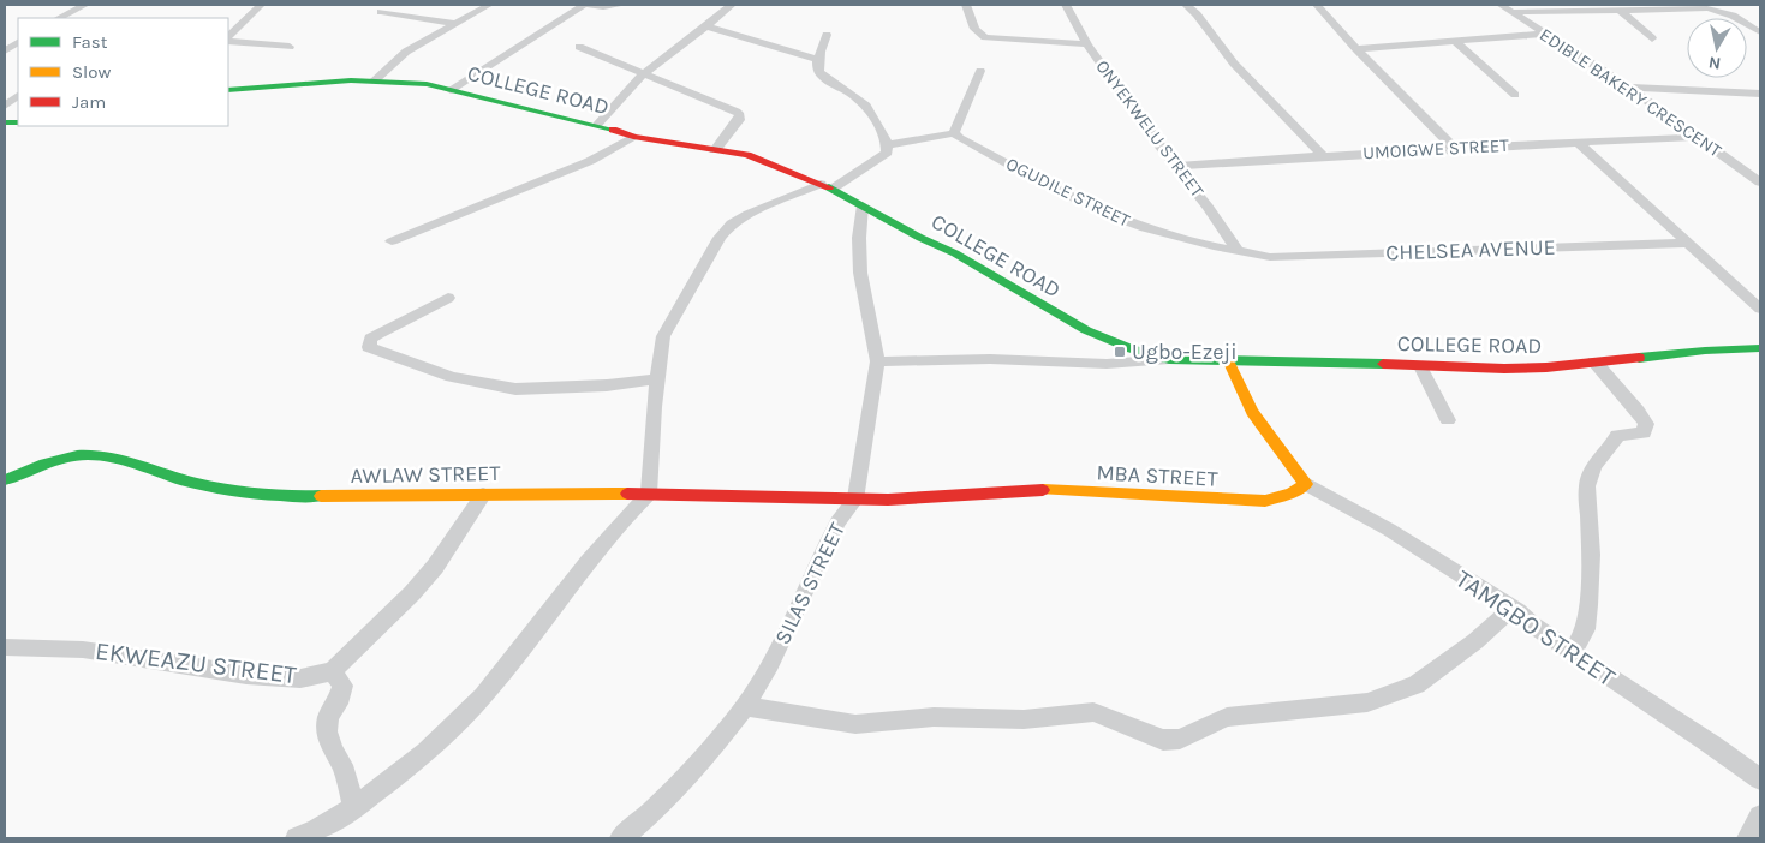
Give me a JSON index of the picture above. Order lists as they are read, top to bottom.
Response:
{
  "streets": {
    "main road": ["COLLEGE ROAD", "AWLAW STREET", "MBA STREET"],
    "street": [
      "EDIBLE BAKERY CRESCENT",
      "ONYEKWELU STREET",
      "UMOIGWE STREET",
      "OGUDILE STREET",
      "CHELSEA AVENUE",
      "SILAS STREET",
      "TAMGBO STREET",
      "EKWEAZU STREET"
    ]
  },
  "crossings": [
    ["COLLEGE ROAD", "SILAS STREET"],
    ["EDIBLE BAKERY CRESCENT", "UMOIGWE STREET"],
    ["ONYEKWELU STREET", "UMOIGWE STREET"],
    ["ONYEKWELU STREET", "OGUDILE STREET"],
    ["OGUDILE STREET", "CHELSEA AVENUE"],
    ["AWLAW STREET", "MBA STREET"],
    ["AWLAW STREET", "SILAS STREET"],
    ["MBA STREET", "SILAS STREET"],
    ["MBA STREET", "TAMGBO STREET"]
  ],
  "places": {
    "transit": ["Ugbo-Ezeji"]
  },
  "legend": ["Fast", "Slow", "Jam"],
  "north": "bottom"
}
